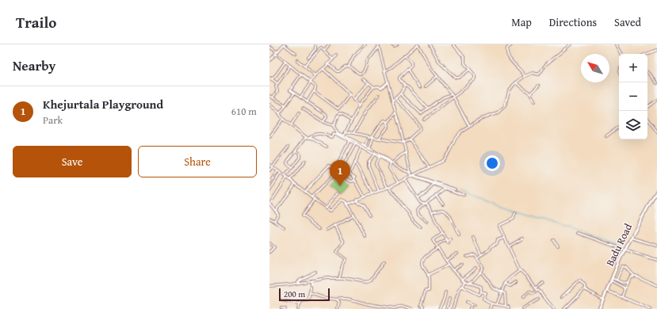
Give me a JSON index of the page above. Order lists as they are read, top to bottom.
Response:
{
  "streets": {
    "main road": ["Badu Road"]
  },
  "scale_bar": "200 m",
  "north": "top left",
  "page": {
    "header": "Trailo",
    "nav": ["Map", "Directions", "Saved"],
    "heading": "Nearby",
    "map_buttons": ["+", "−"],
    "list": [
      {
        "mark": "1",
        "name": "Khejurtala Playground",
        "note": "Park",
        "value": "610 m"
      }
    ],
    "buttons": ["Save", "Share"],
    "pins": "1",
    "scale": "200 m"
  }
}
